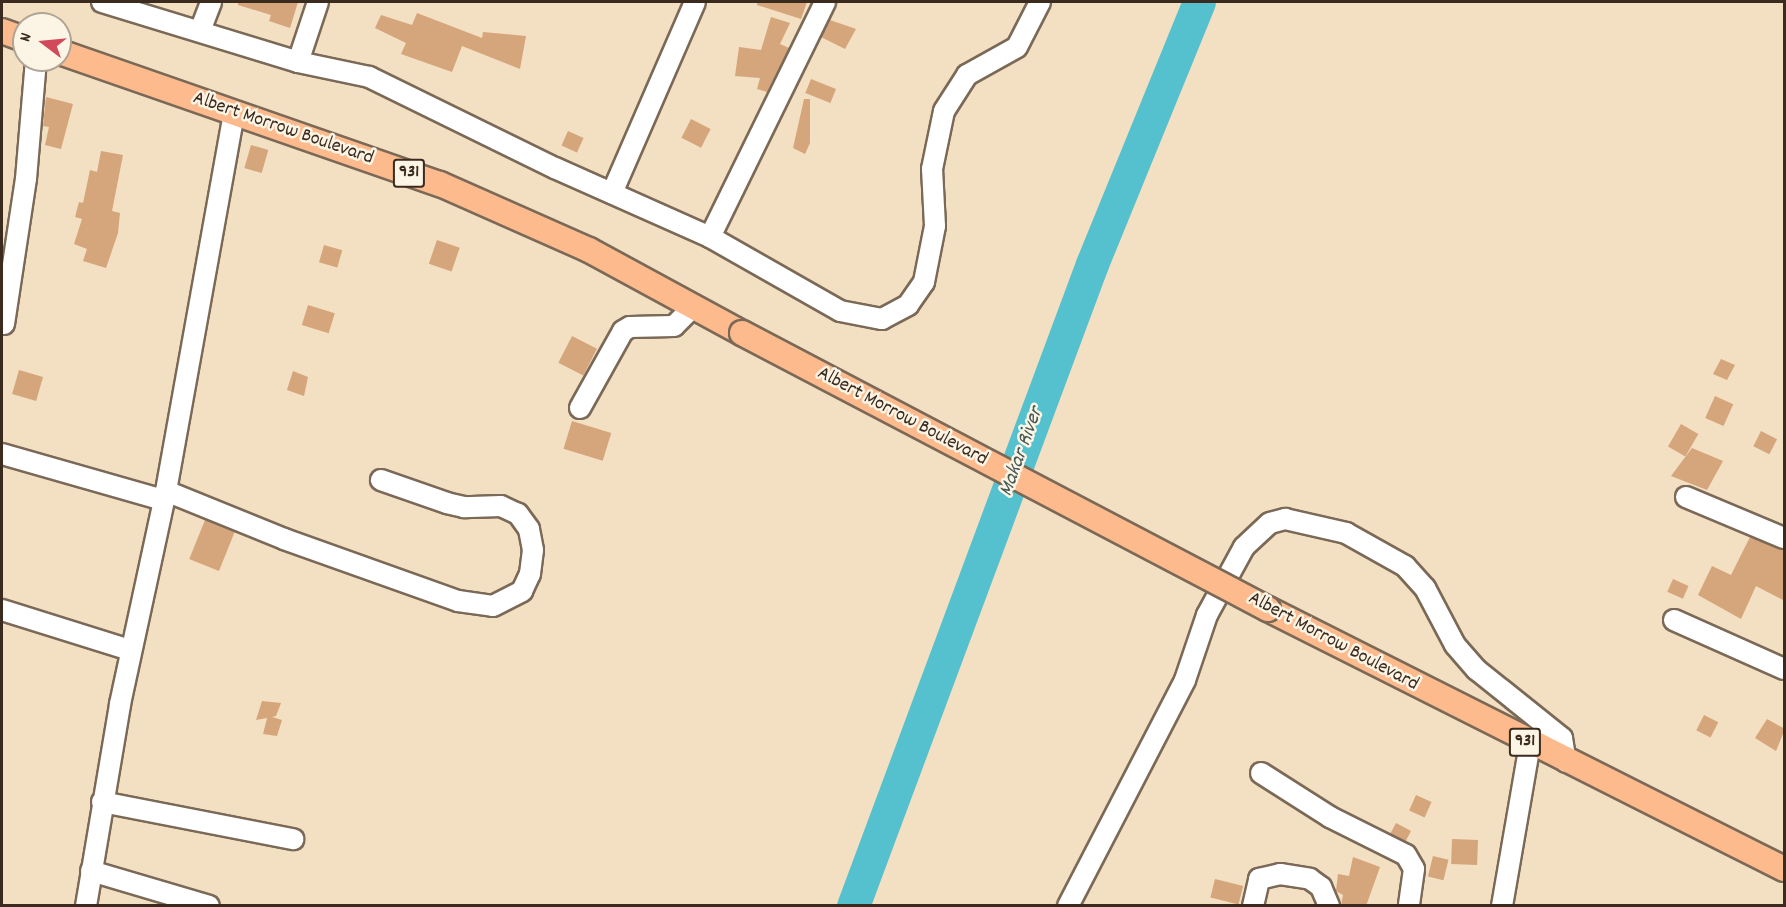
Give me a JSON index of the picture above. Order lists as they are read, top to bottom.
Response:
{
  "streets": {
    "main road": ["Albert Morrow Boulevard", "931"]
  },
  "water": ["Makar River"],
  "north": "left"
}
